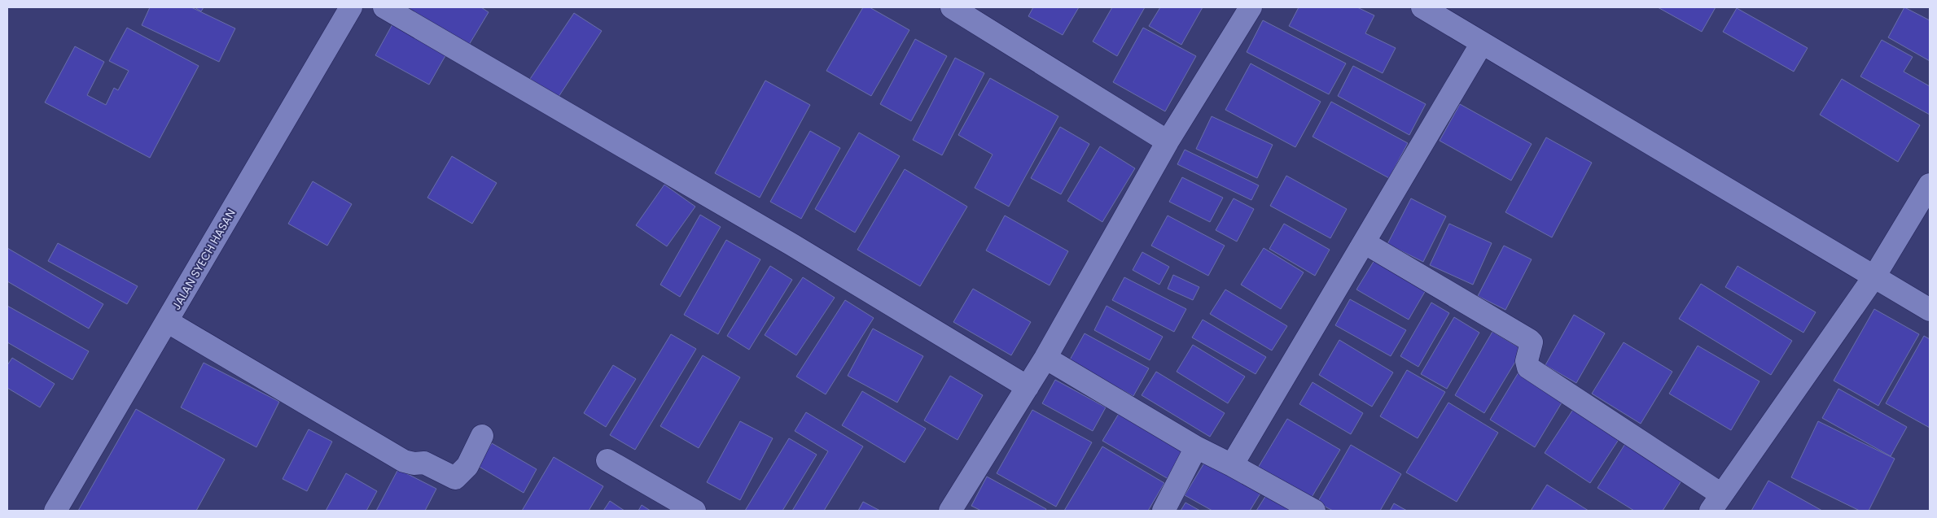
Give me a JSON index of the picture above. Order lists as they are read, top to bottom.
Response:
{
  "streets": {
    "street": ["JALAN SYECH HASAN"]
  }
}
